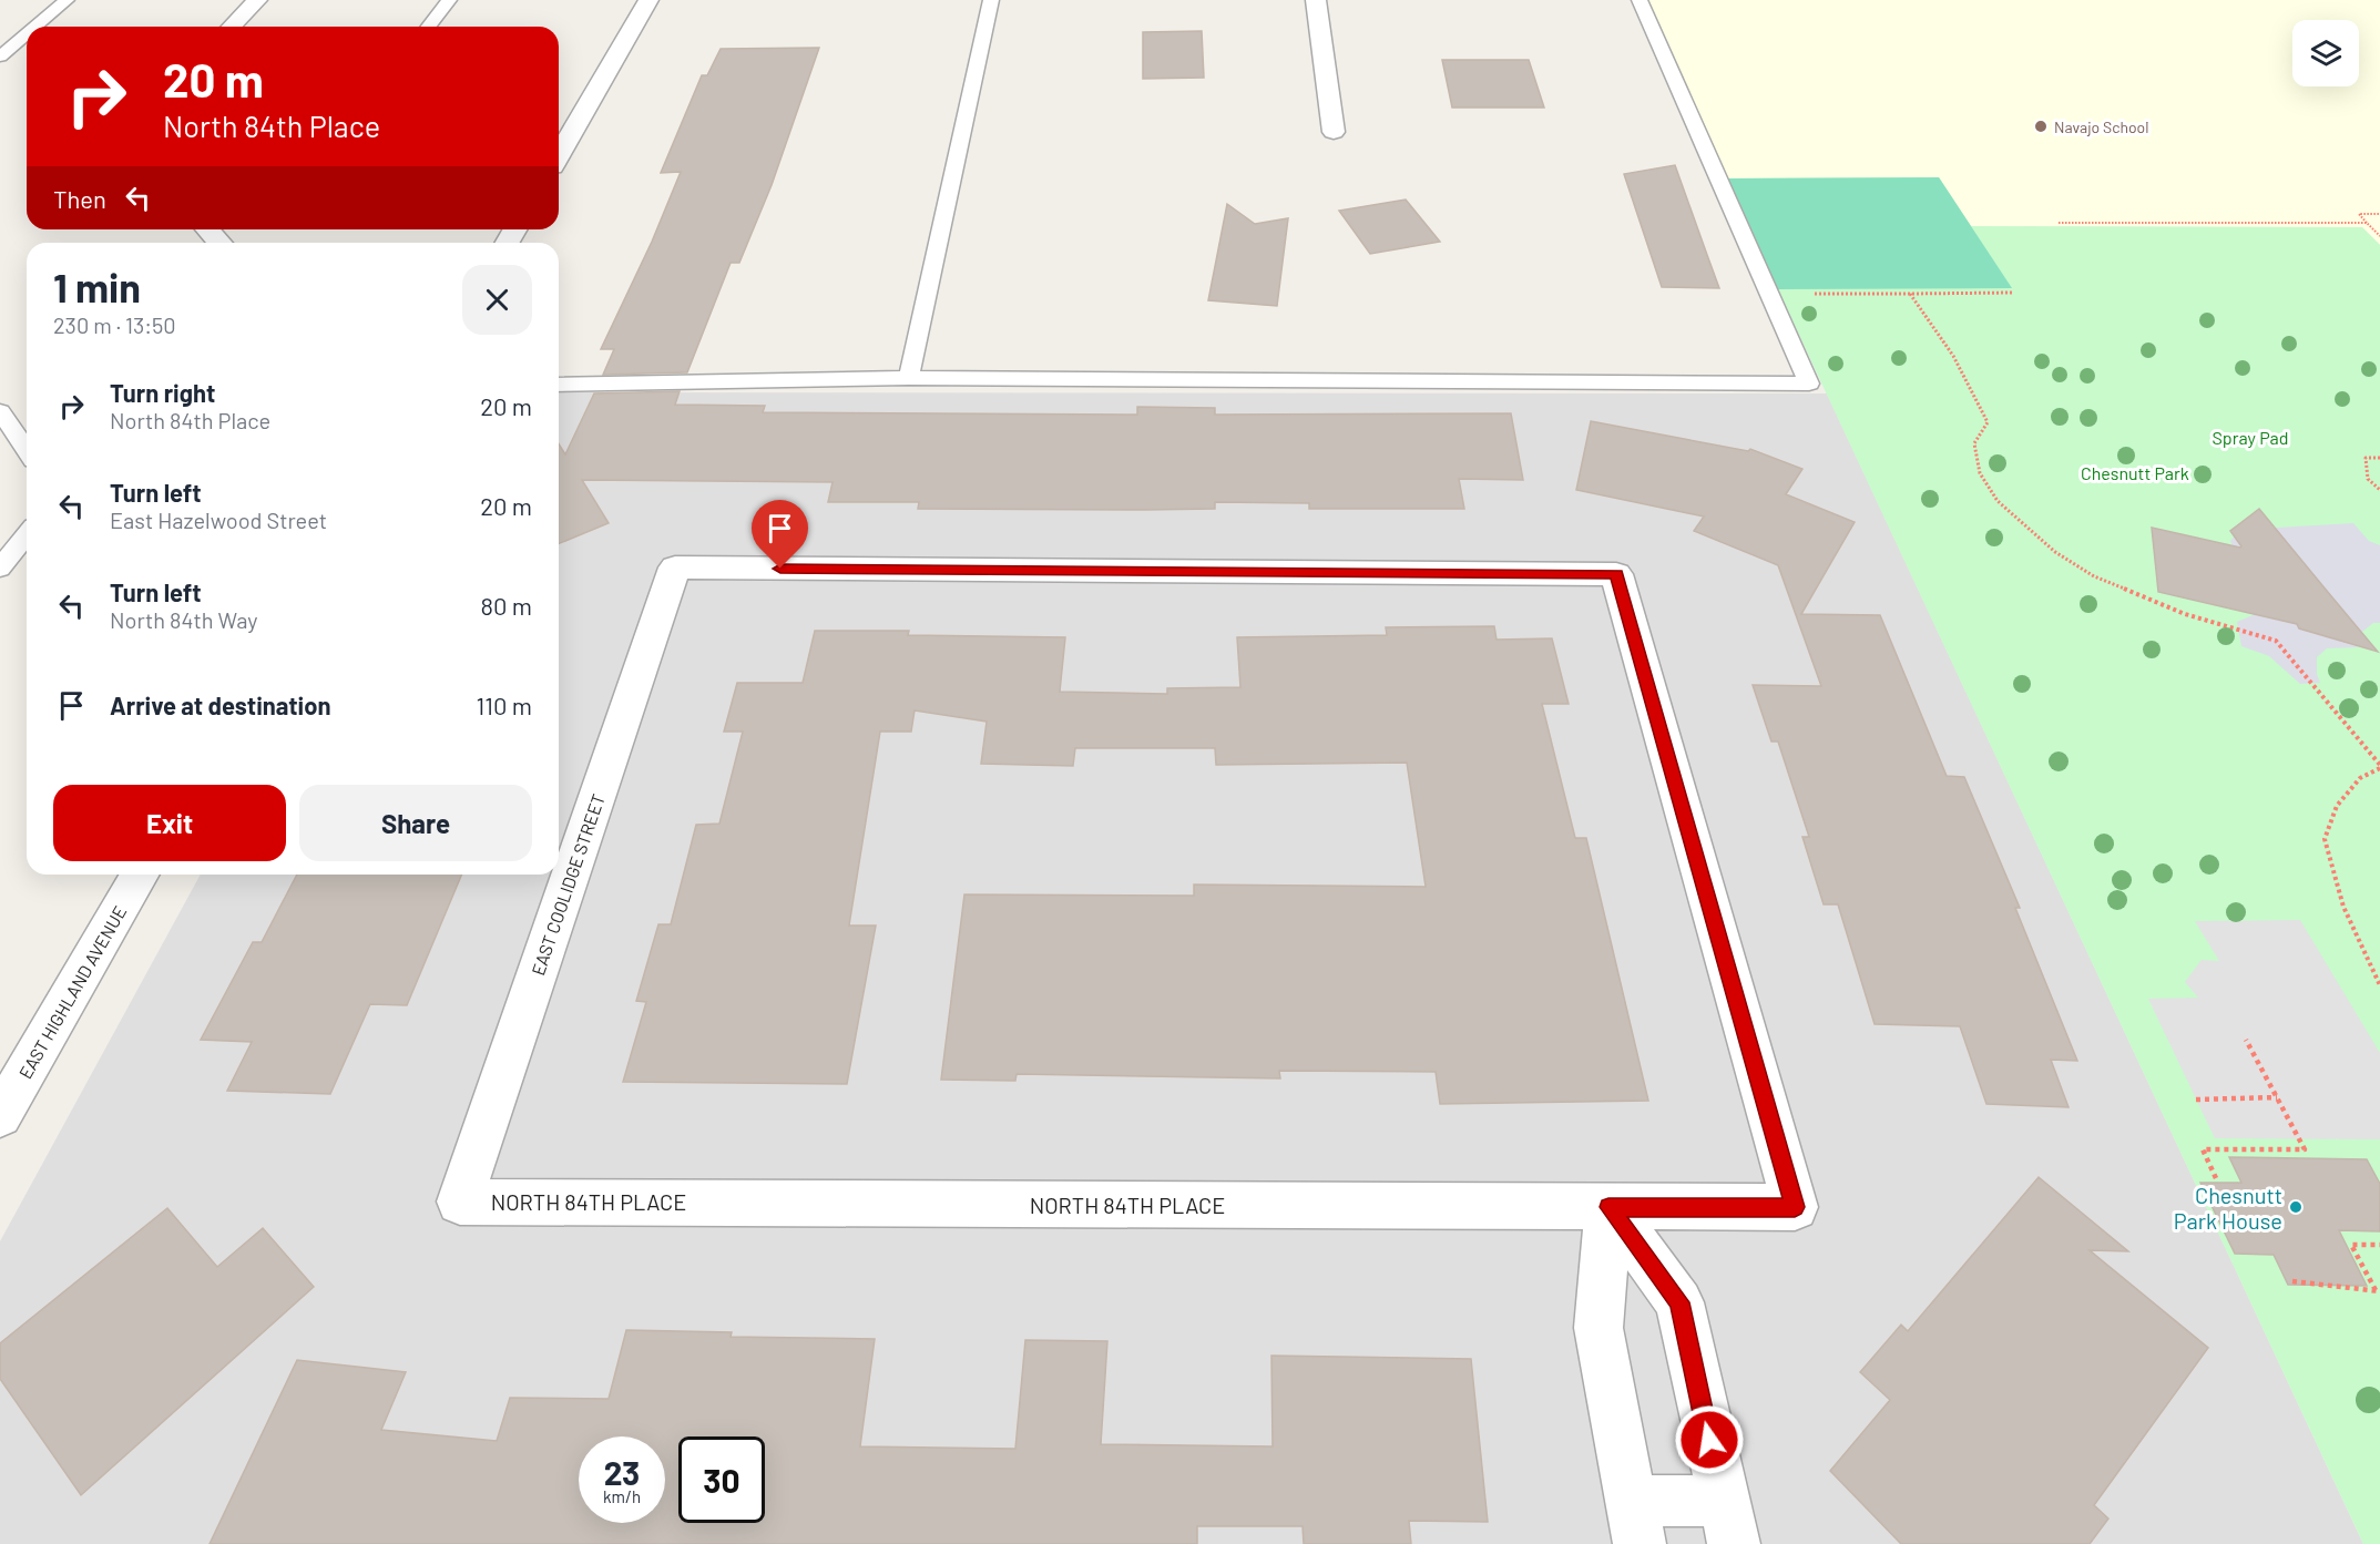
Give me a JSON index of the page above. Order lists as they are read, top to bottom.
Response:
{
  "streets": {
    "street": ["EAST COOLIDGE STREET", "EAST HIGHLAND AVENUE", "NORTH 84TH PLACE"]
  },
  "crossings": [
    ["EAST COOLIDGE STREET", "NORTH 84TH PLACE"]
  ],
  "parks": ["Spray Pad", "Chesnutt Park"],
  "places": ["Navajo School", "Chesnutt Park House"],
  "page": {
    "turn": ["20 m", "North 84th Place"],
    "then": "Then",
    "heading": ["1 min", "230 m · 13:50"],
    "list": [
      {
        "name": "Turn right",
        "note": "North 84th Place",
        "value": "20 m"
      },
      {
        "name": "Turn left",
        "note": "East Hazelwood Street",
        "value": "20 m"
      },
      {
        "name": "Turn left",
        "note": "North 84th Way",
        "value": "80 m"
      },
      {
        "name": "Arrive at destination",
        "value": "110 m"
      }
    ],
    "buttons": ["Exit", "Share"],
    "speed": "23 km/h",
    "limit": "30"
  }
}
